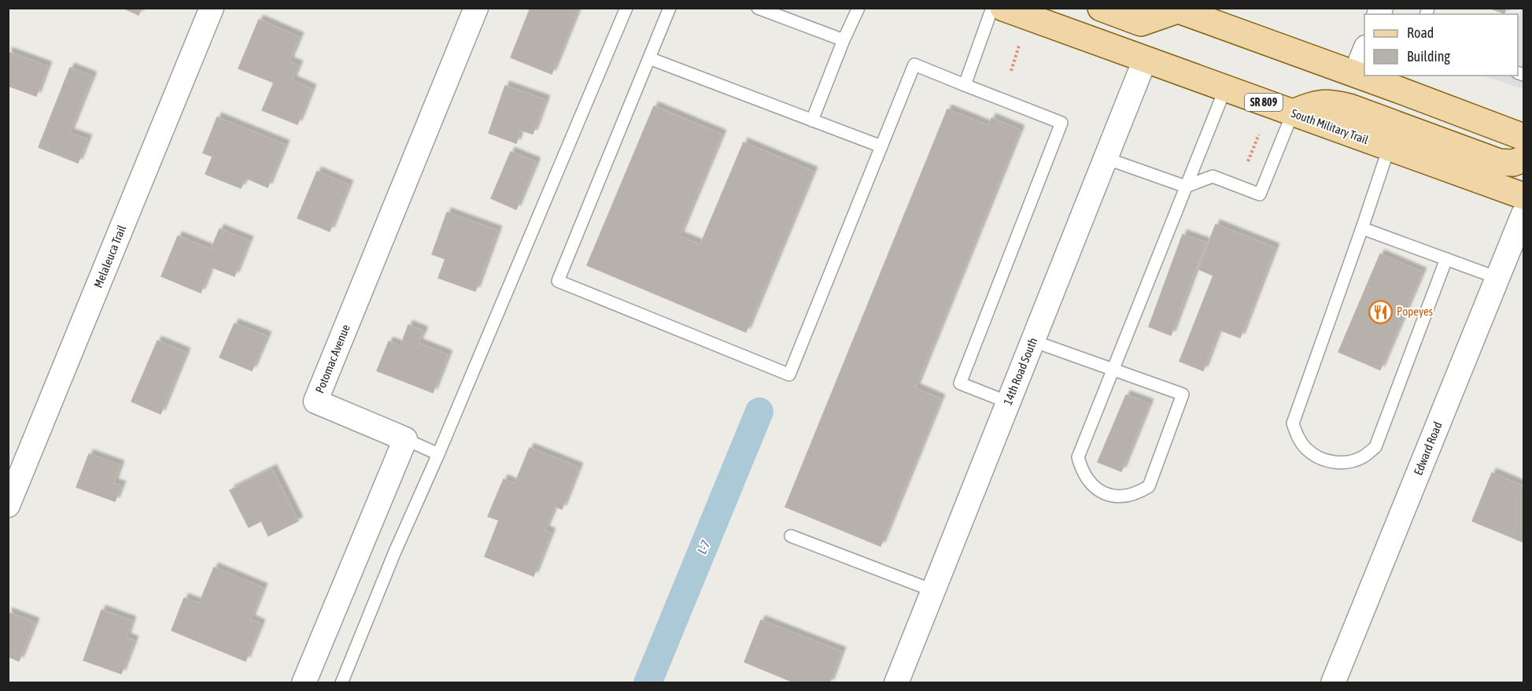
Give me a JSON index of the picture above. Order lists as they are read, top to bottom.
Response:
{
  "streets": {
    "main road": ["SR 809", "South Military Trail"],
    "street": [
      "Melaleuca Trail",
      "Potomac Avenue",
      "14th Road South",
      "Edward Road"
    ]
  },
  "crossings": [
    ["South Military Trail", "14th Road South"]
  ],
  "water": ["L-7"],
  "places": {
    "restaurant": ["Popeyes"]
  },
  "legend": ["Road", "Building"]
}
